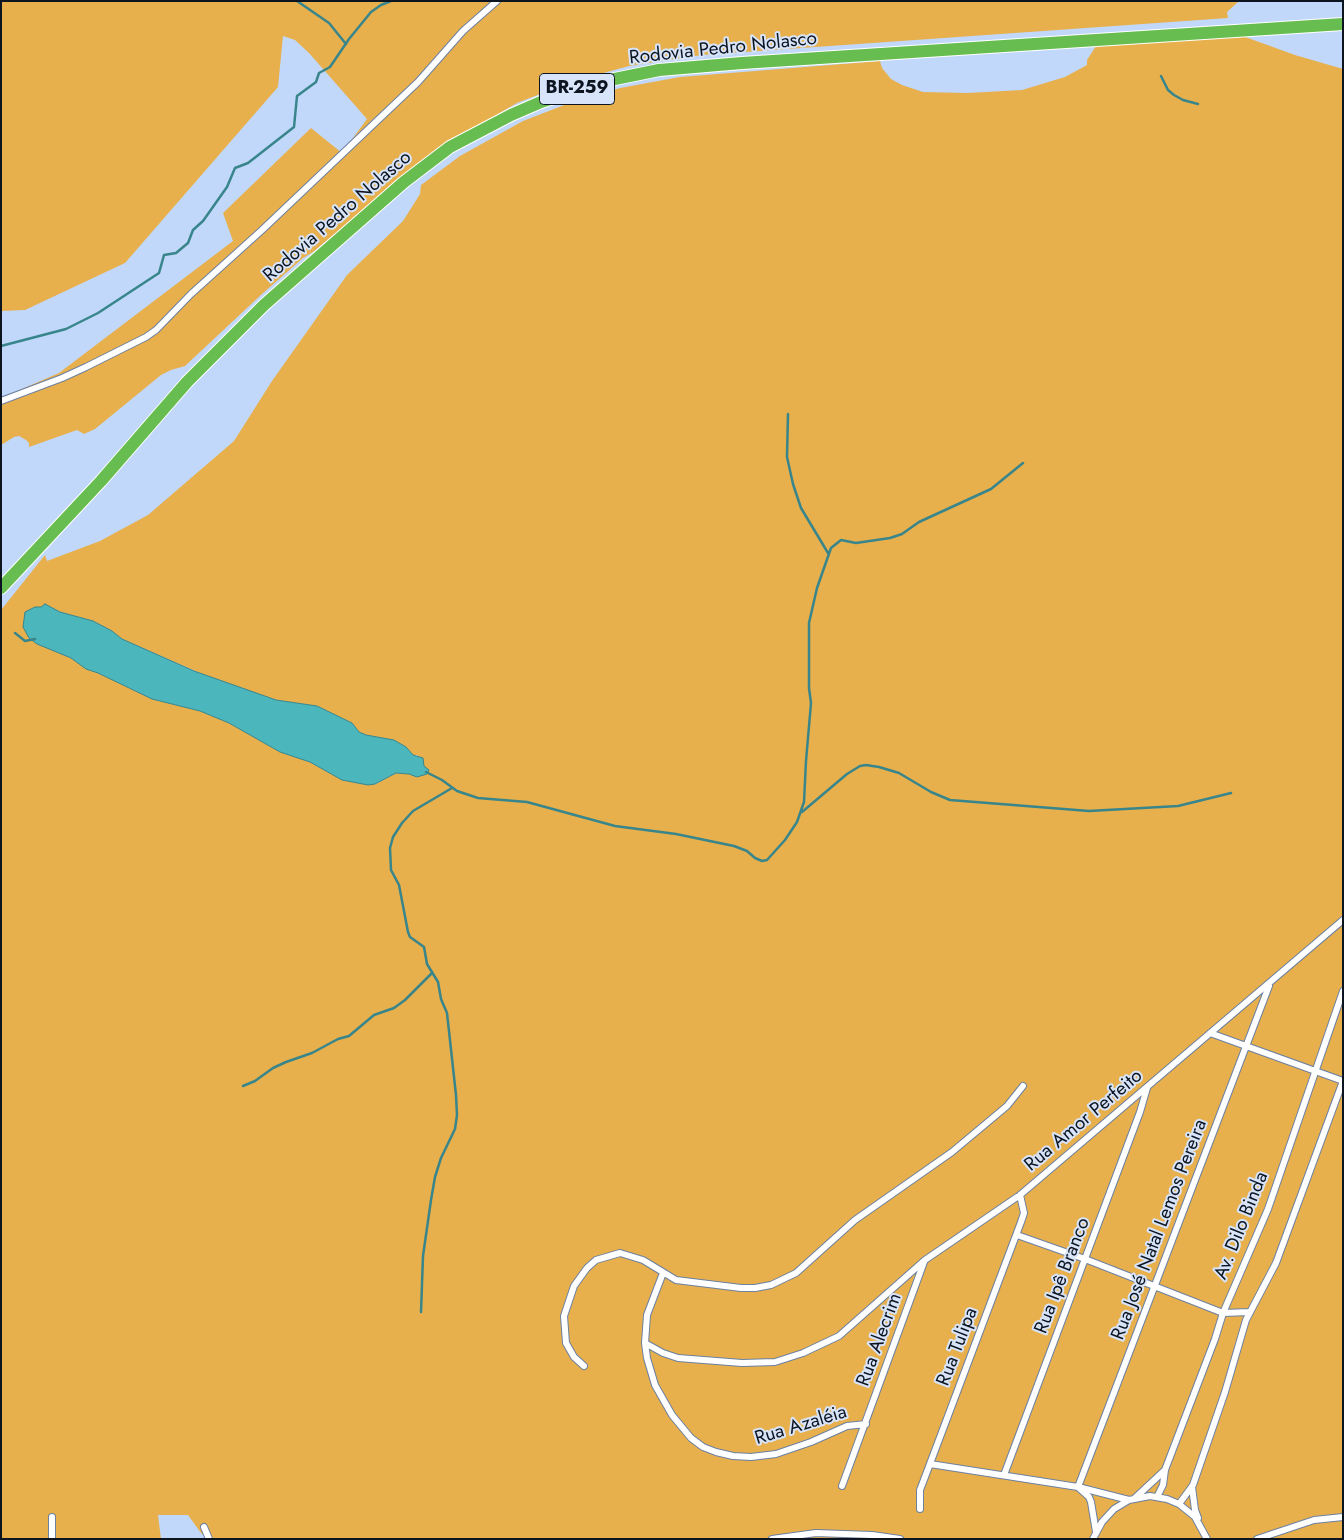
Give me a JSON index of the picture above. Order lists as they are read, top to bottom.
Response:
{
  "streets": {
    "highway": ["Rodovia Pedro Nolasco", "BR-259"],
    "street": [
      "Rua Amor Perfeito",
      "Av. Dilo Binda",
      "Rua José Natal Lemos Pereira",
      "Rua Ipê Branco",
      "Rua Alecrim",
      "Rua Tulipa",
      "Rua Azaléia"
    ]
  },
  "crossings": [
    ["Rua Amor Perfeito", "Rua José Natal Lemos Pereira"],
    ["Rua Amor Perfeito", "Rua Ipê Branco"],
    ["Rua Amor Perfeito", "Rua Alecrim"],
    ["Rua Amor Perfeito", "Rua Tulipa"],
    ["Rua Amor Perfeito", "Rua Azaléia"],
    ["Rua Alecrim", "Rua Azaléia"]
  ]
}
